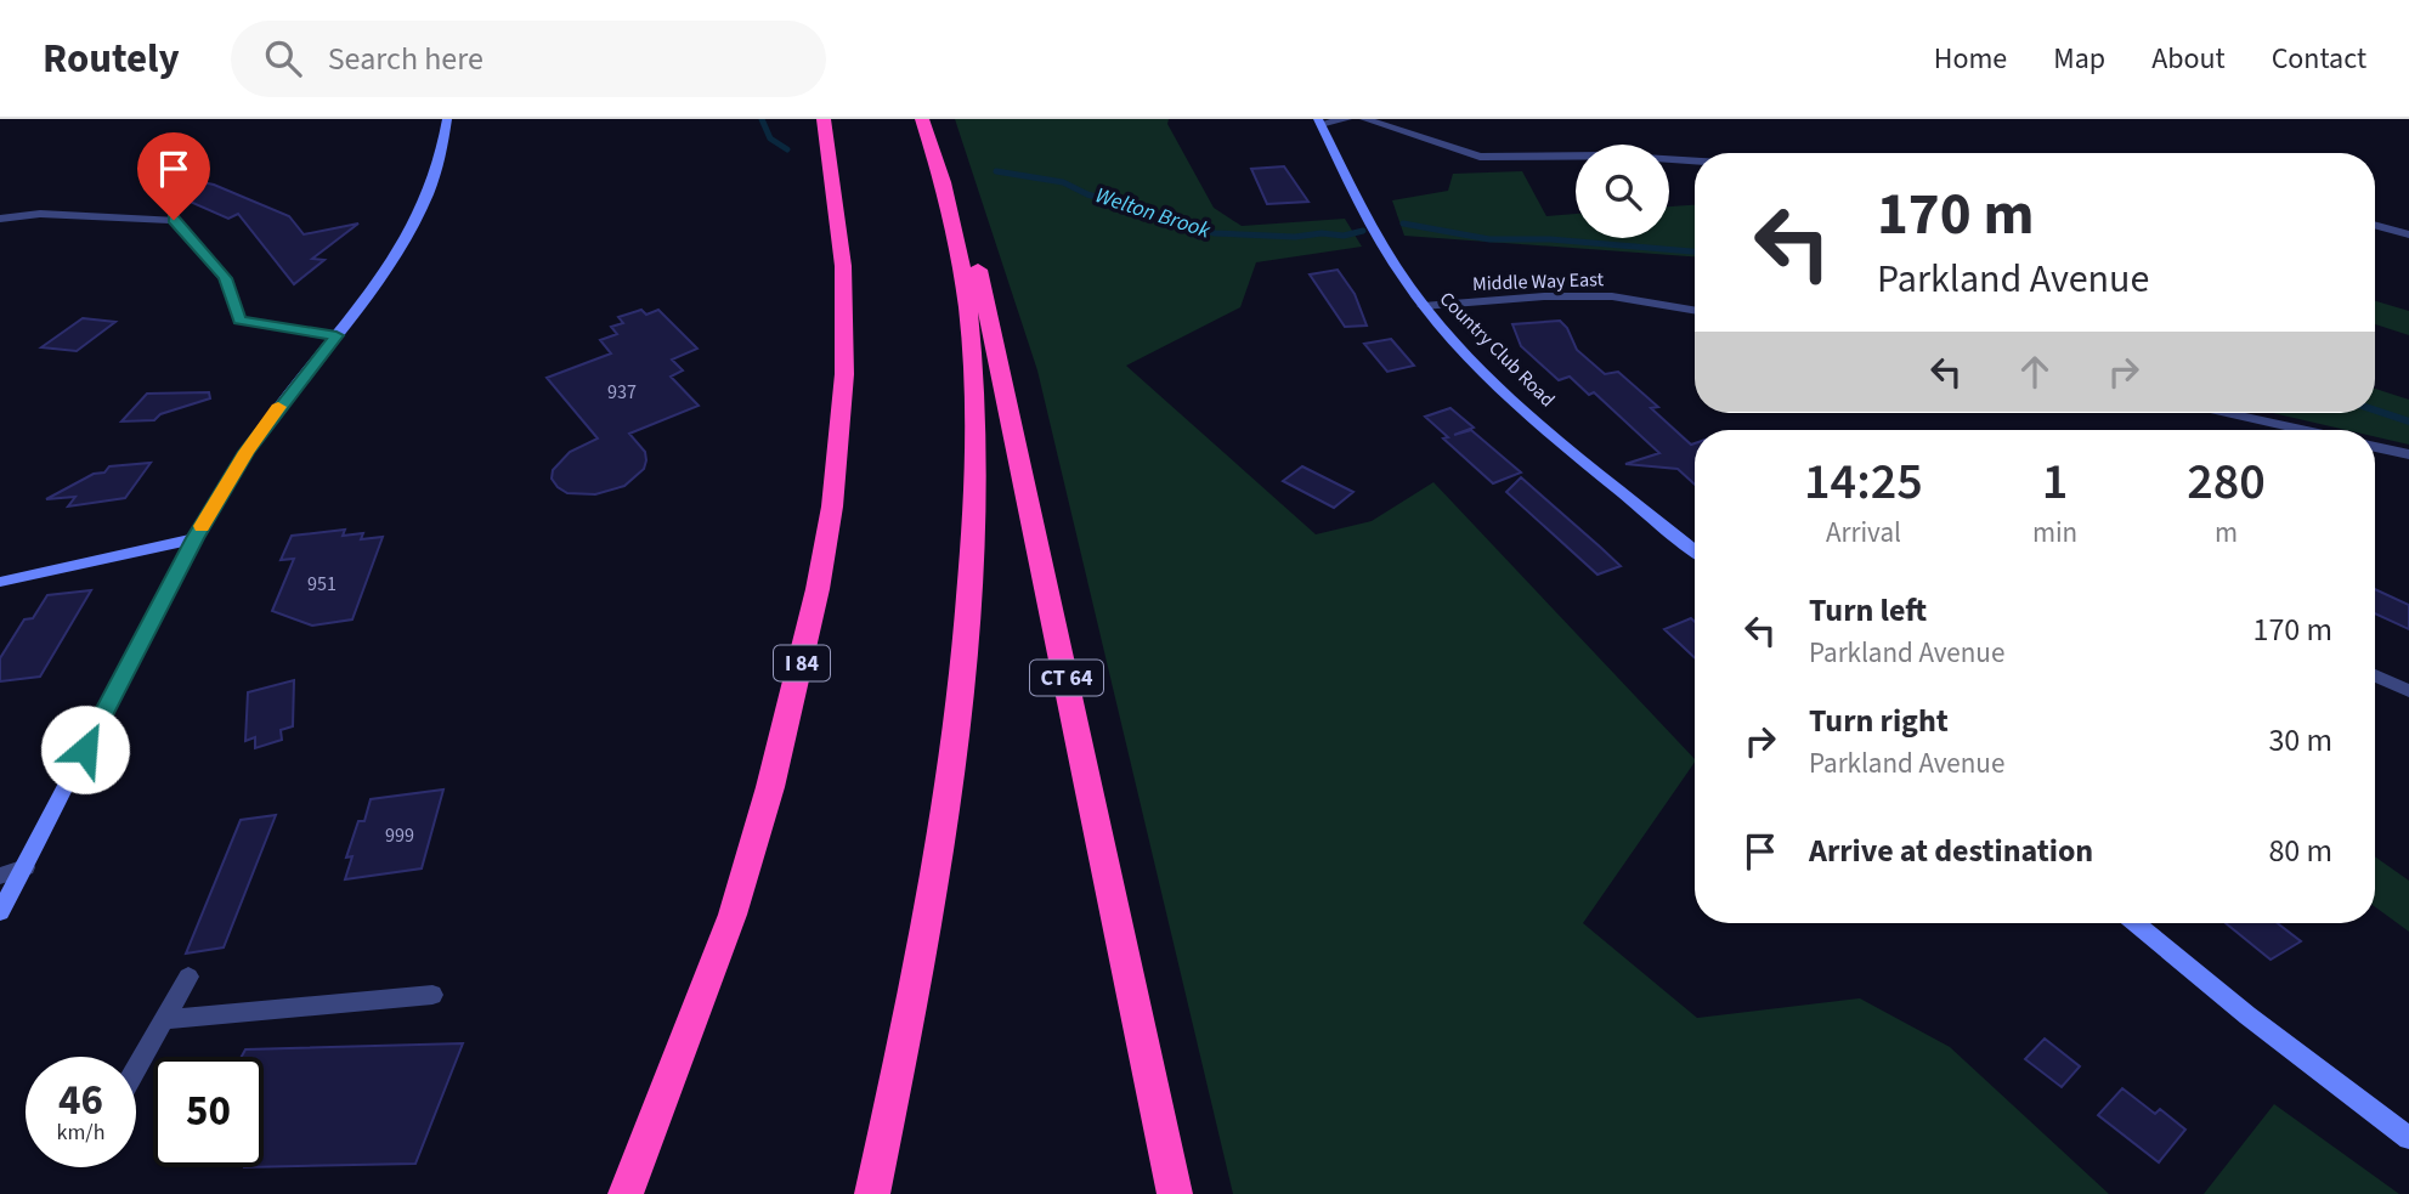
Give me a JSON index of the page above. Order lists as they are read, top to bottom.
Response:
{
  "streets": {
    "highway": ["I 84", "CT 64"],
    "main road": ["Country Club Road"],
    "street": ["Middle Way East"]
  },
  "crossings": [
    ["Middle Way East", "Country Club Road"]
  ],
  "water": ["Welton Brook"],
  "house_numbers": ["937", "951", "999"],
  "page": {
    "header": "Routely",
    "search": "Search here",
    "nav": [
      "Home",
      "Map",
      "About",
      "Contact"
    ],
    "turn": ["170 m", "Parkland Avenue"],
    "eta": [
      "14:25",
      "Arrival",
      "1",
      "min",
      "280",
      "m"
    ],
    "list": [
      {
        "name": "Turn left",
        "note": "Parkland Avenue",
        "value": "170 m"
      },
      {
        "name": "Turn right",
        "note": "Parkland Avenue",
        "value": "30 m"
      },
      {
        "name": "Arrive at destination",
        "value": "80 m"
      }
    ],
    "speed": "46 km/h",
    "limit": "50"
  }
}
